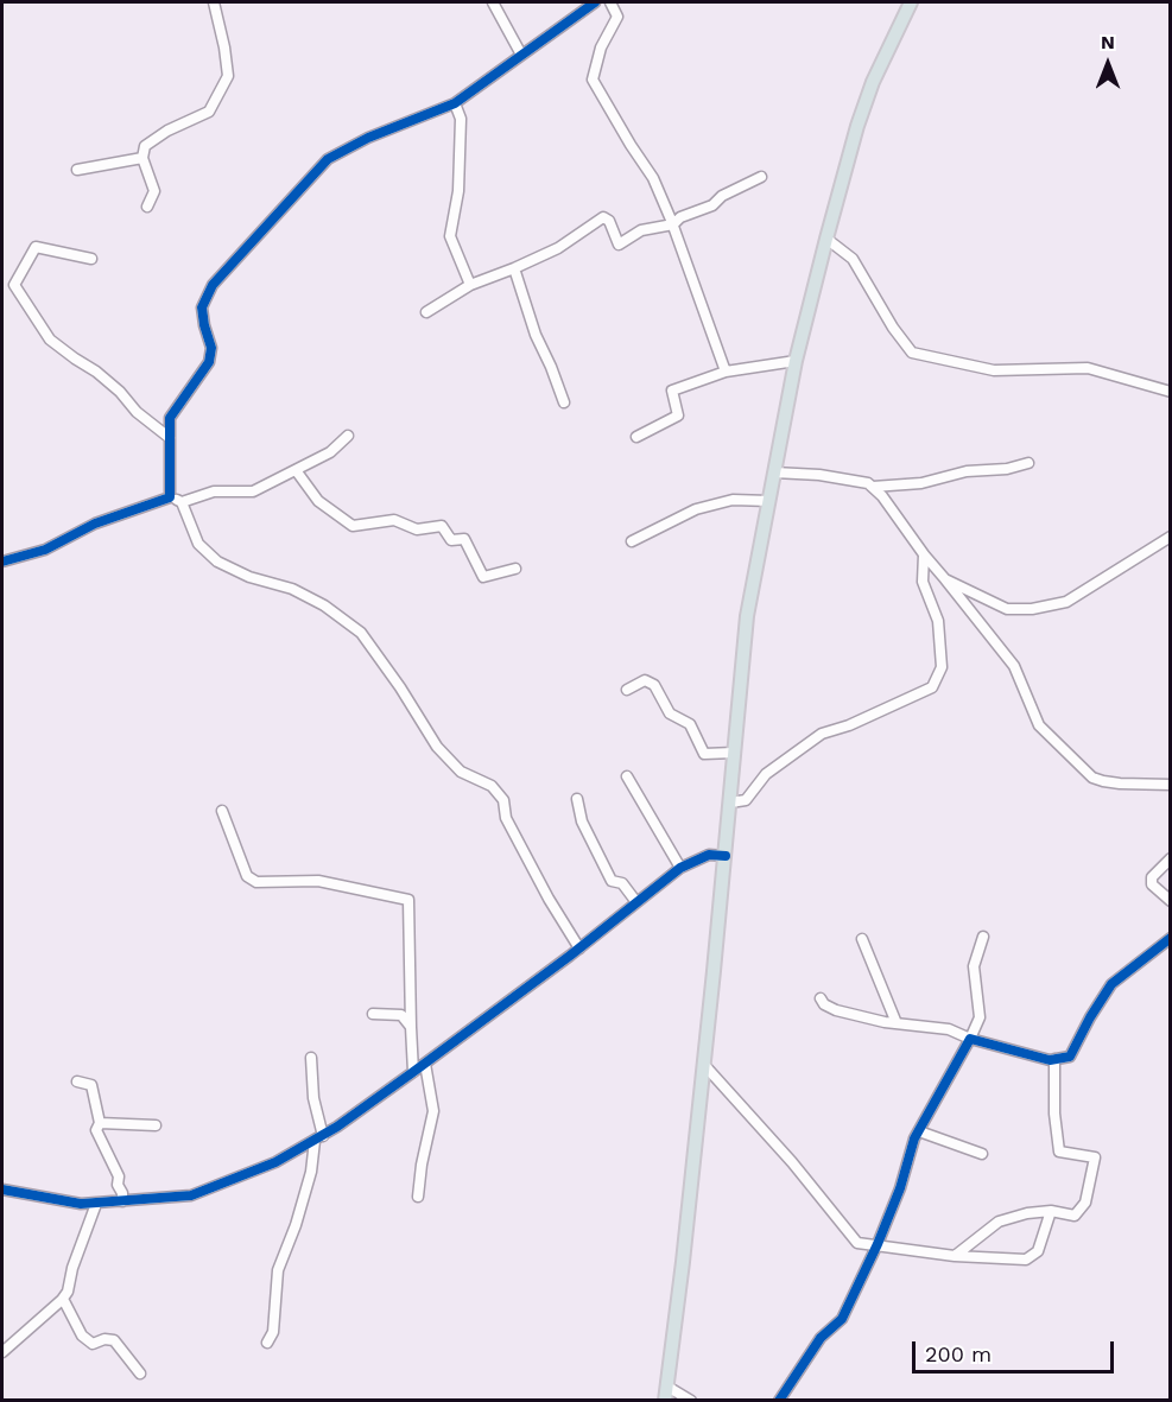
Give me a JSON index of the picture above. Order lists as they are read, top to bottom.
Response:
{
  "scale_bar": "200 m",
  "north": "top"
}
